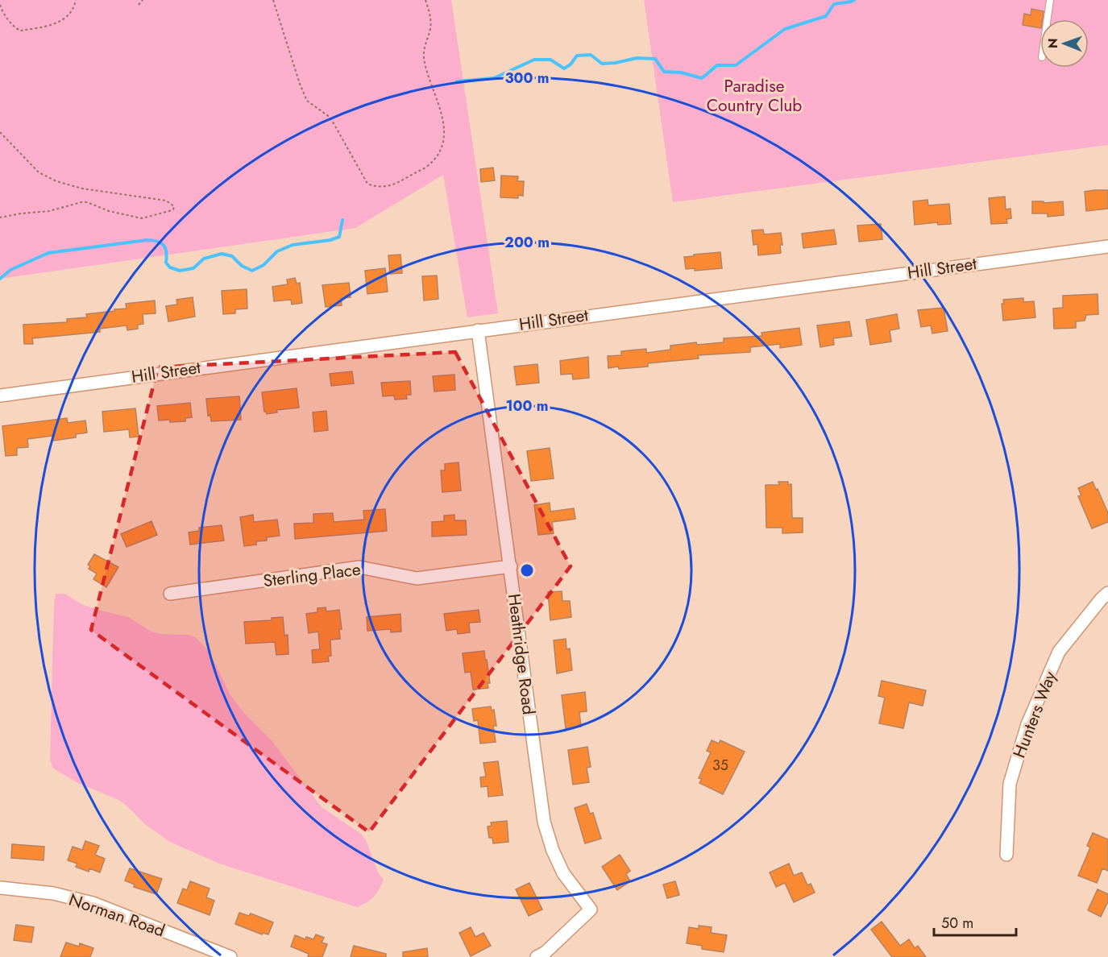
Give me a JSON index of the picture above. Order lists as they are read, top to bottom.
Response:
{
  "streets": {
    "street": [
      "Hill Street",
      "Sterling Place",
      "Heathridge Road",
      "Hunters Way",
      "Norman Road"
    ]
  },
  "crossings": [
    ["Hill Street", "Heathridge Road"],
    ["Sterling Place", "Heathridge Road"]
  ],
  "parks": ["Paradise Country Club"],
  "house_numbers": ["35"],
  "scale_bar": "50 m",
  "north": "left",
  "rings": ["300 m", "200 m", "100 m"]
}
